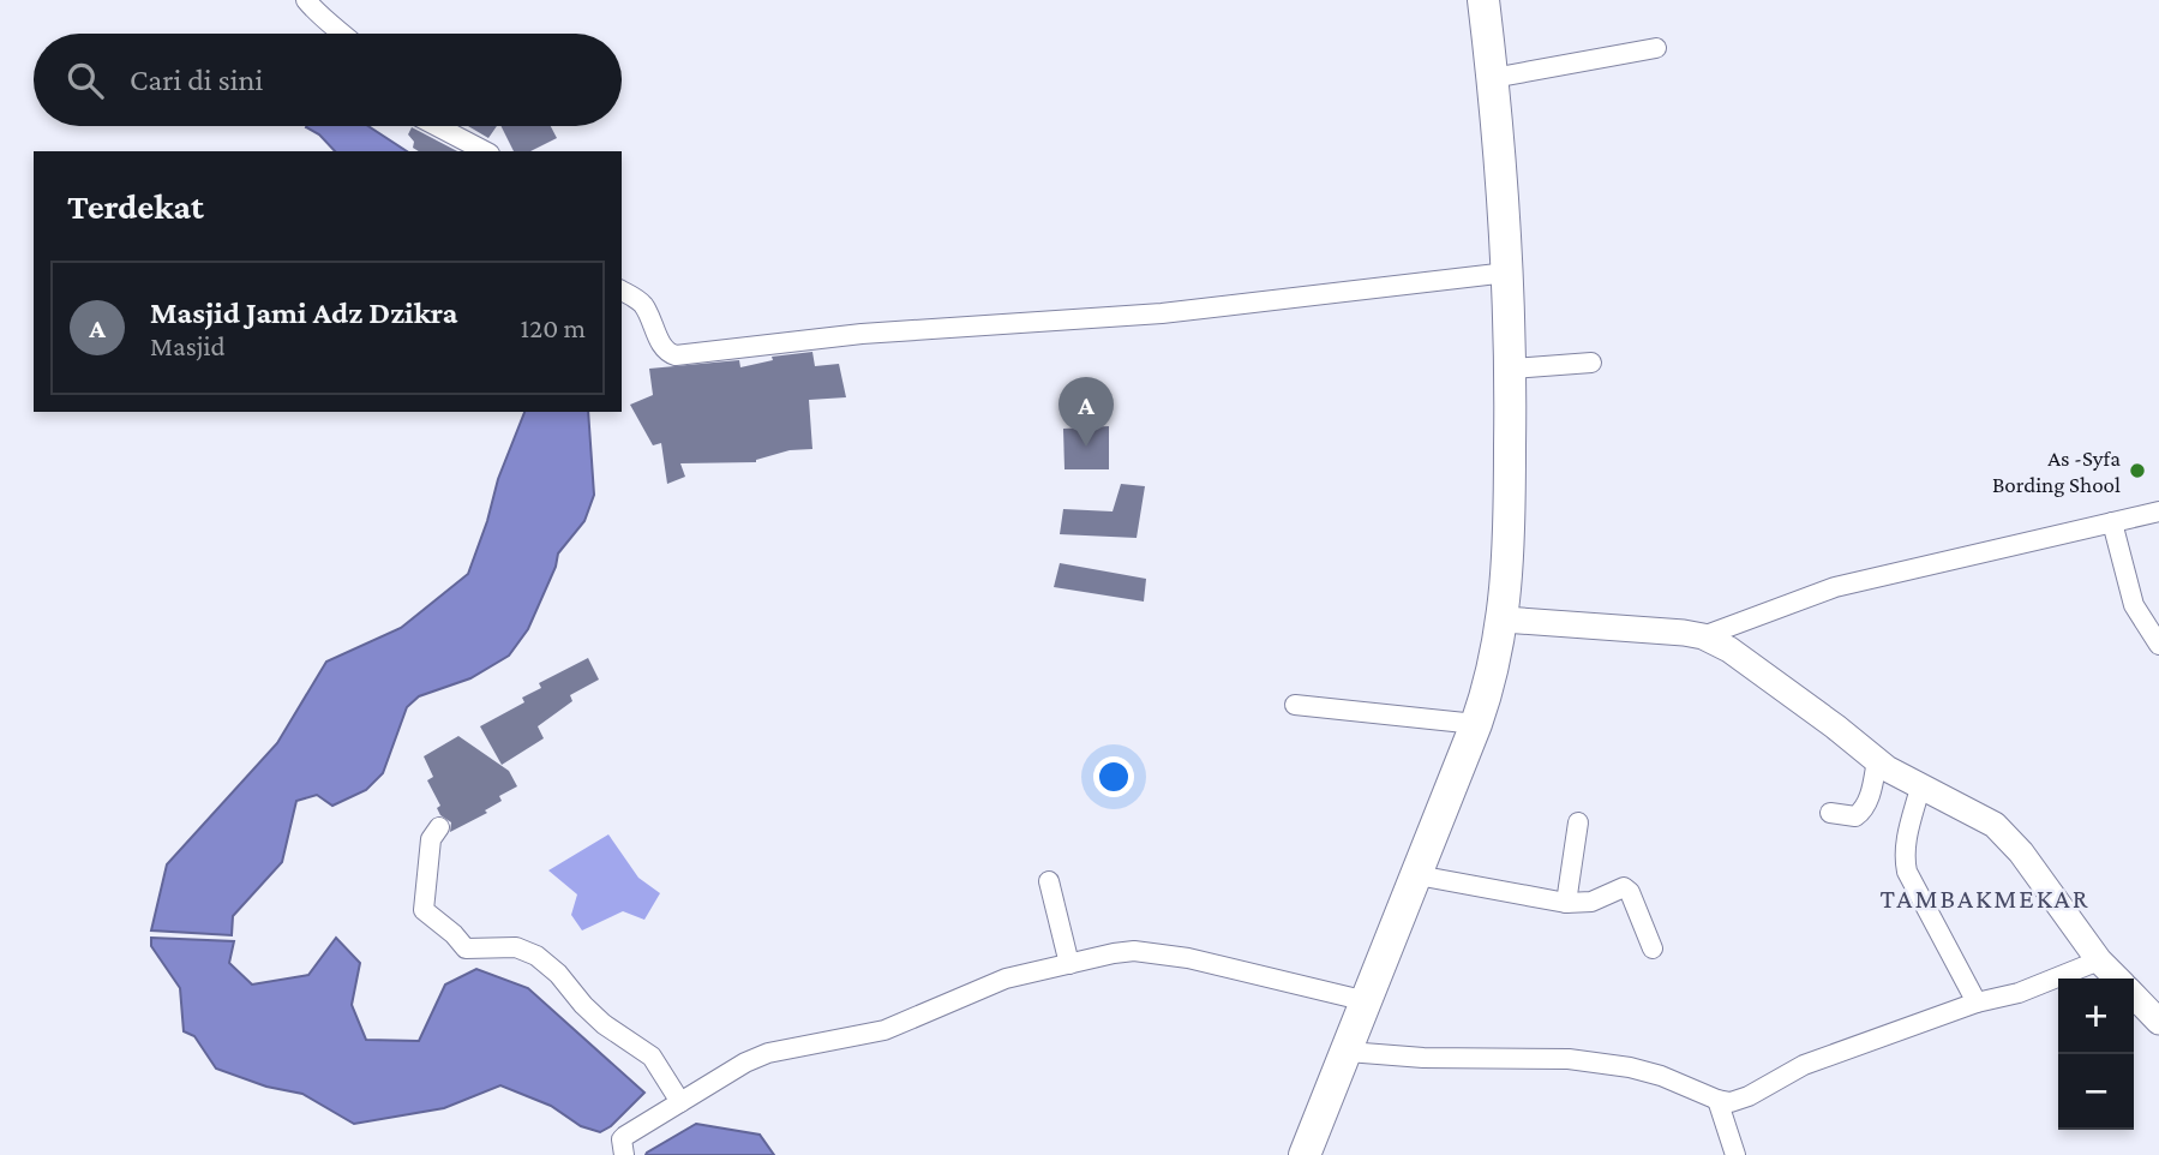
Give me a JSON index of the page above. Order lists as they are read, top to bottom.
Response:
{
  "districts": ["TAMBAKMEKAR"],
  "places": ["As -Syfa Bording Shool"],
  "page": {
    "search": "Cari di sini",
    "heading": "Terdekat",
    "list": [
      {
        "mark": "A",
        "name": "Masjid Jami Adz Dzikra",
        "note": "Masjid",
        "value": "120 m"
      }
    ],
    "pins": "A",
    "map_buttons": ["+", "−"]
  }
}
